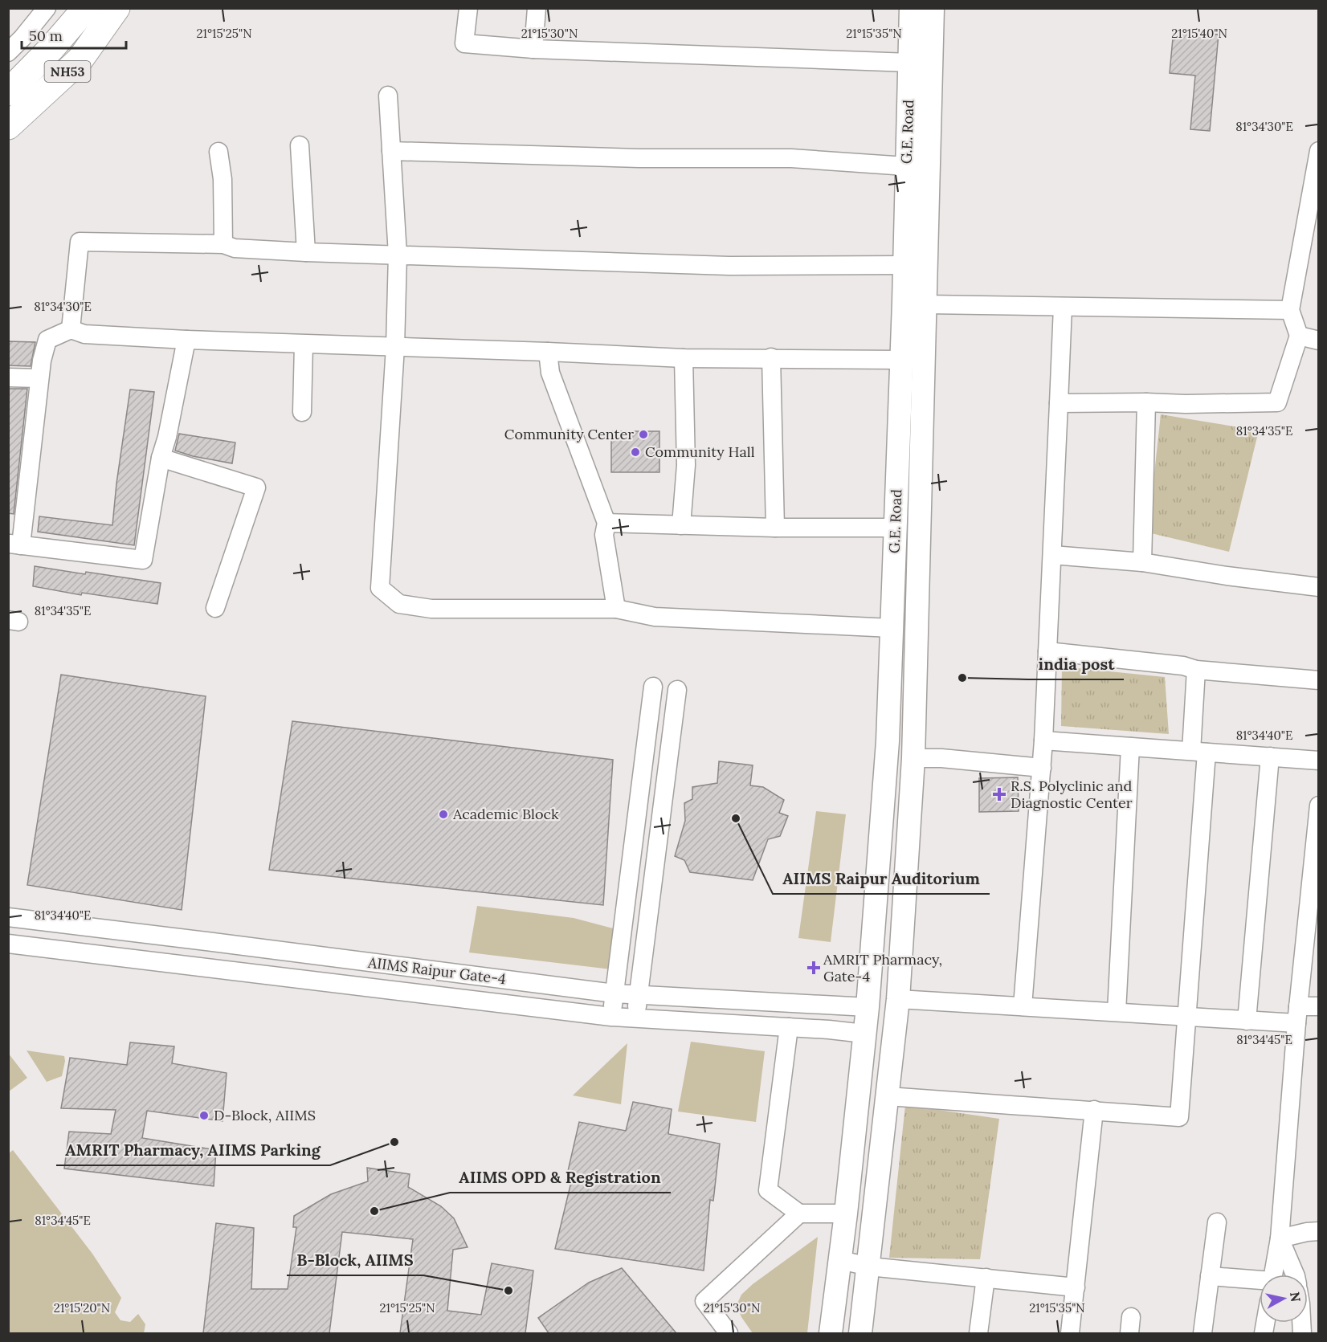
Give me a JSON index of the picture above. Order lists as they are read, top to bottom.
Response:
{
  "streets": {
    "highway": ["NH53"],
    "main road": ["G.E. Road"],
    "street": ["AIIMS Raipur Gate-4"]
  },
  "crossings": [
    ["G.E. Road", "AIIMS Raipur Gate-4"]
  ],
  "places": {
    "other": [
      "Community Center",
      "Community Hall",
      "india post",
      "Academic Block",
      "AIIMS Raipur Auditorium",
      "D-Block, AIIMS",
      "AMRIT Pharmacy, AIIMS Parking",
      "AIIMS OPD & Registration",
      "B-Block, AIIMS"
    ],
    "health": ["R.S. Polyclinic and Diagnostic Center", "AMRIT Pharmacy, Gate-4"]
  },
  "scale_bar": "50 m",
  "north": "right",
  "coordinates": [
    "21°15'25\"N",
    "21°15'30\"N",
    "21°15'35\"N",
    "21°15'40\"N",
    "81°34'30\"E",
    "81°34'35\"E",
    "81°34'40\"E",
    "81°34'45\"E",
    "21°15'20\"N"
  ]
}
